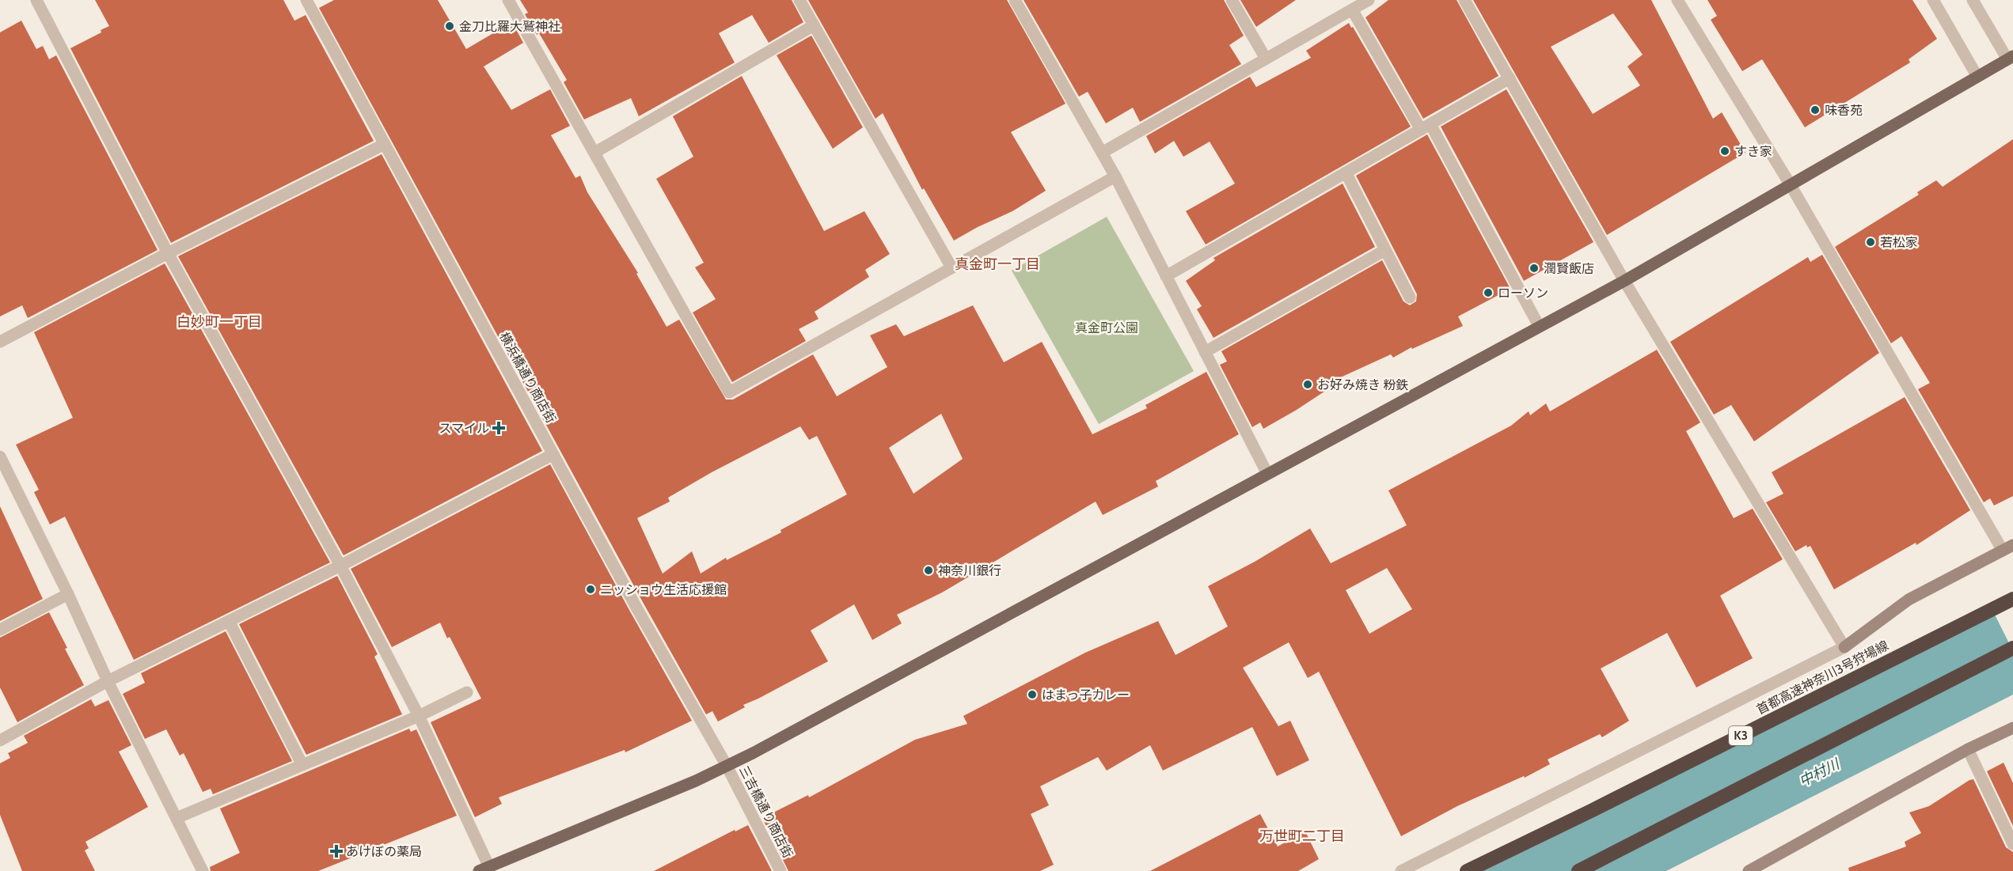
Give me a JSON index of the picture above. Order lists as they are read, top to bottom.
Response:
{
  "streets": {
    "highway": ["首都高速神奈川3号狩場線", "K3"],
    "street": ["横浜橋通り商店街", "三吉橋通り商店街"]
  },
  "crossings": [
    ["横浜橋通り商店街", "三吉橋通り商店街"]
  ],
  "districts": ["真金町一丁目", "白妙町一丁目", "万世町二丁目"],
  "water": ["中村川"],
  "parks": ["真金町公園"],
  "places": {
    "other": [
      "金刀比羅大鷲神社",
      "味香苑",
      "すき家",
      "若松家",
      "潤賢飯店",
      "ローソン",
      "お好み焼き 粉鉄",
      "神奈川銀行",
      "ニッショウ生活応援館",
      "はまっ子カレー"
    ],
    "health": ["スマイル", "あけぼの薬局"]
  }
}
